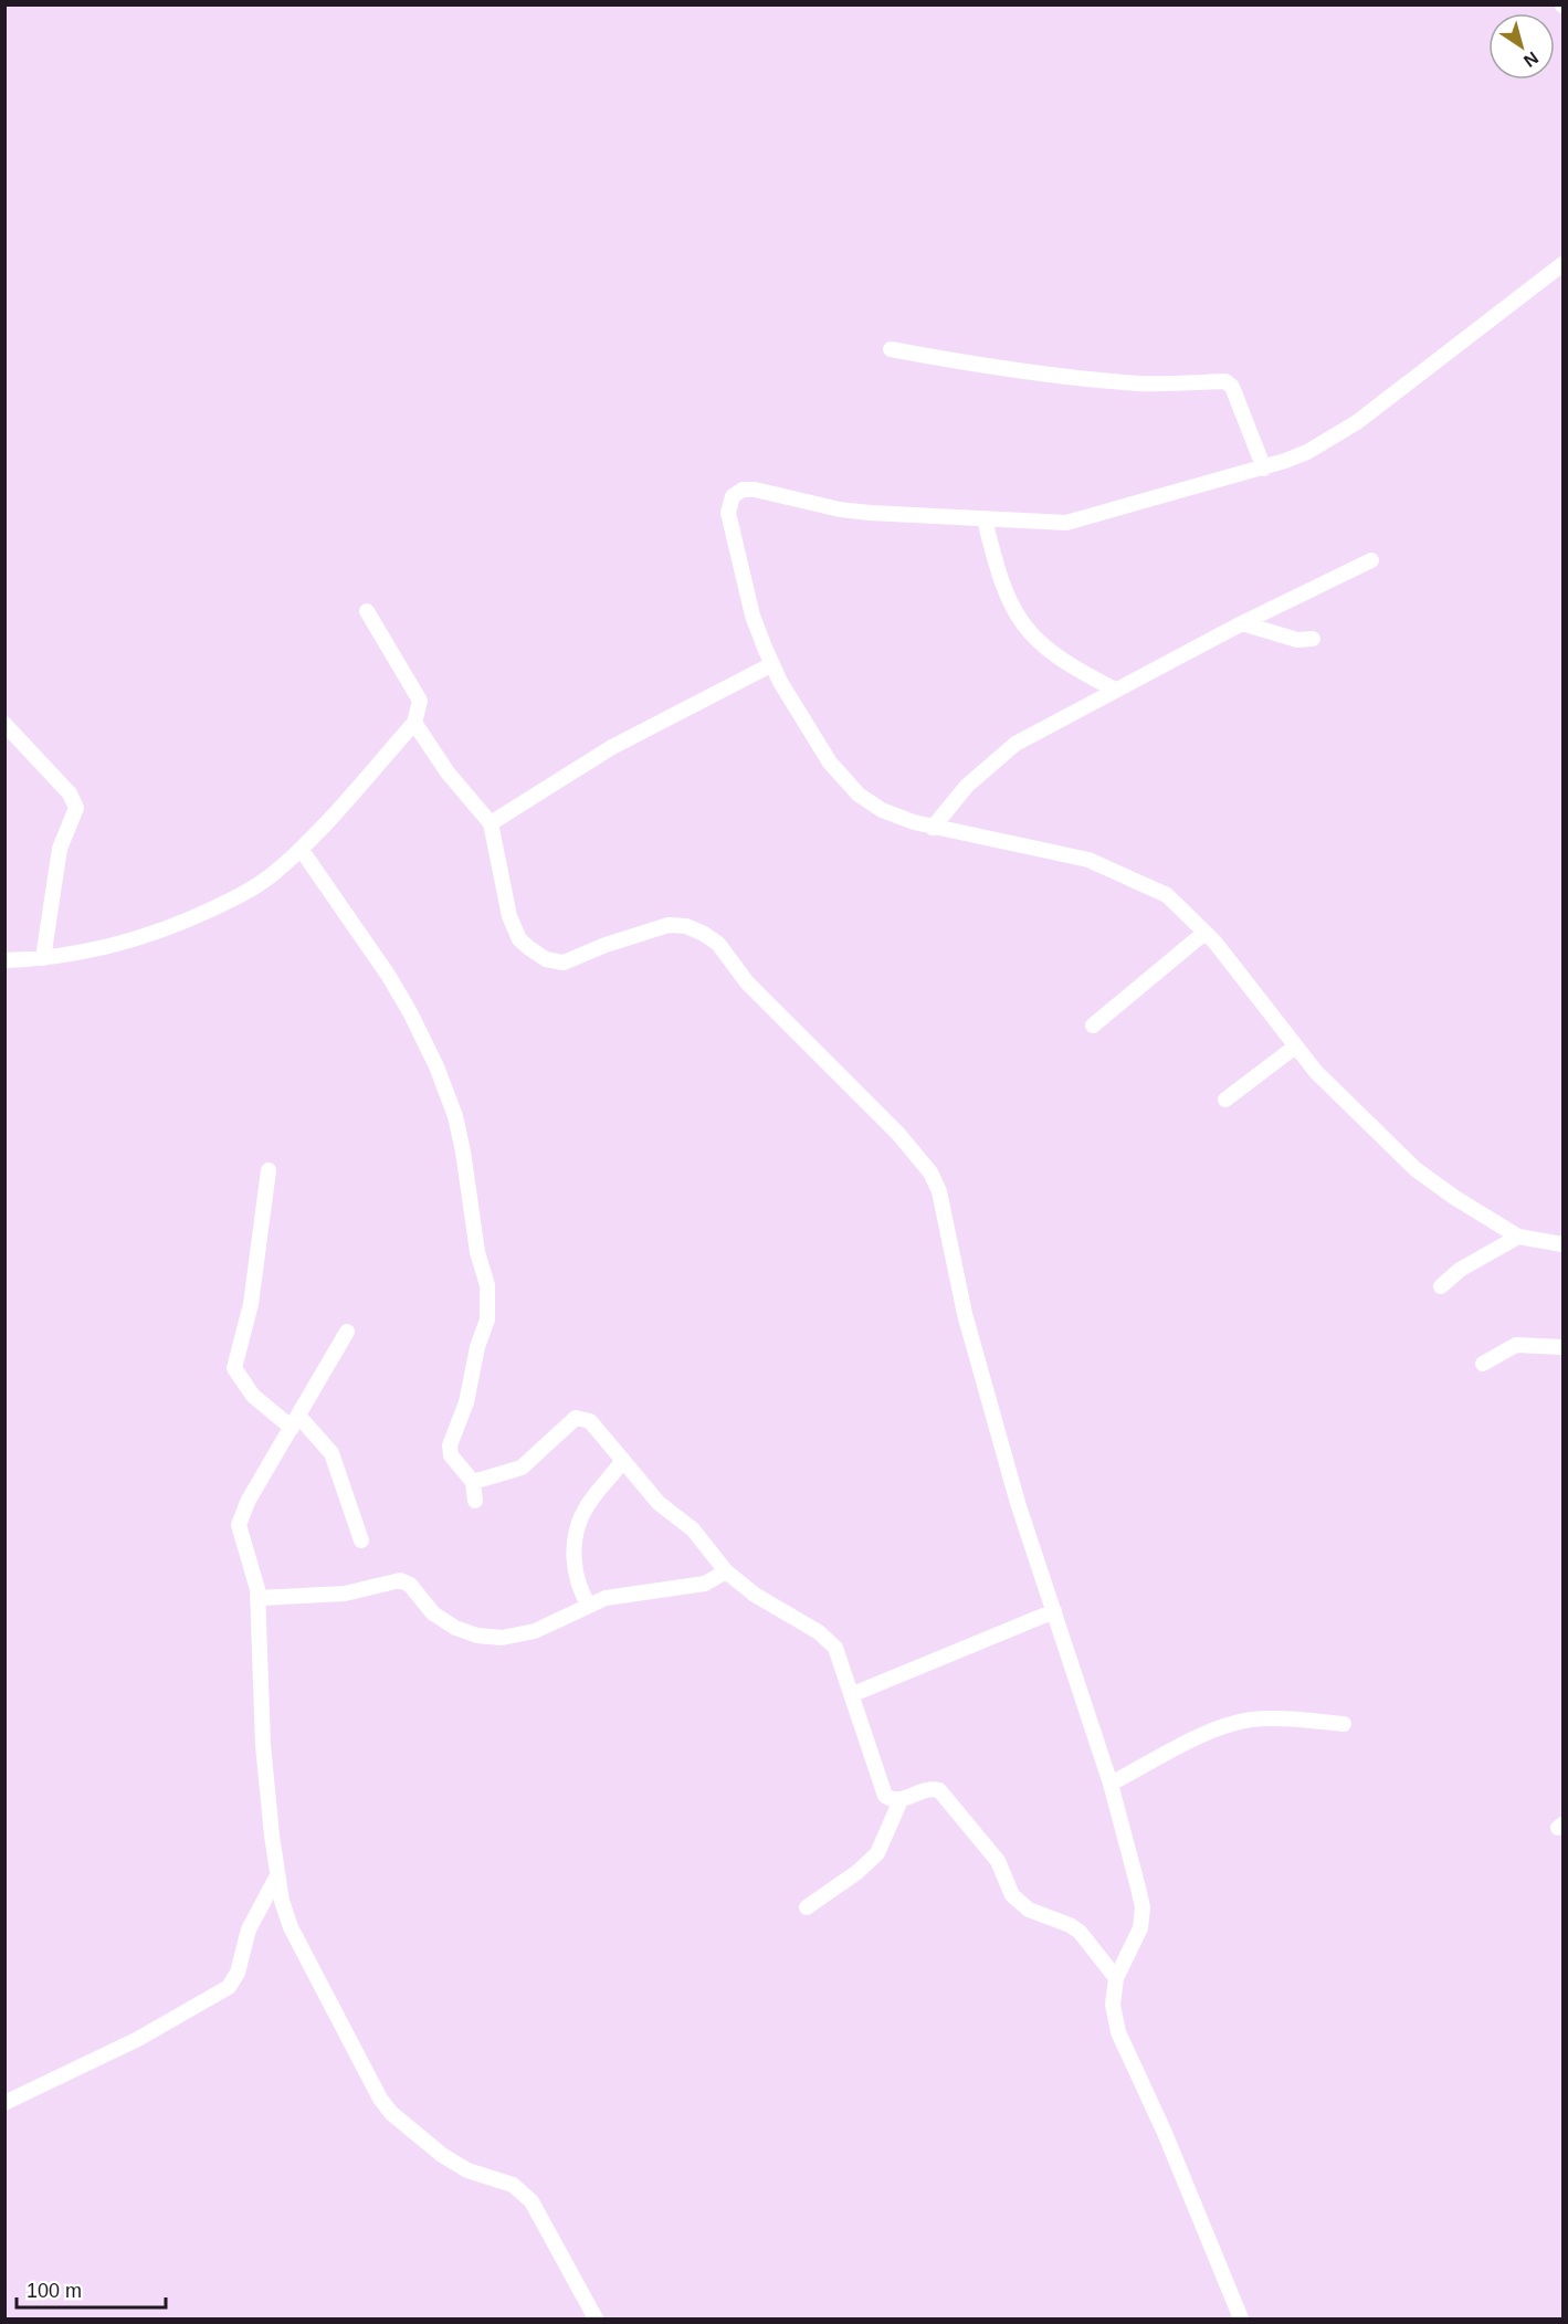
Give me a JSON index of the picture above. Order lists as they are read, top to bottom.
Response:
{
  "scale_bar": "100 m",
  "north": "bottom right"
}
